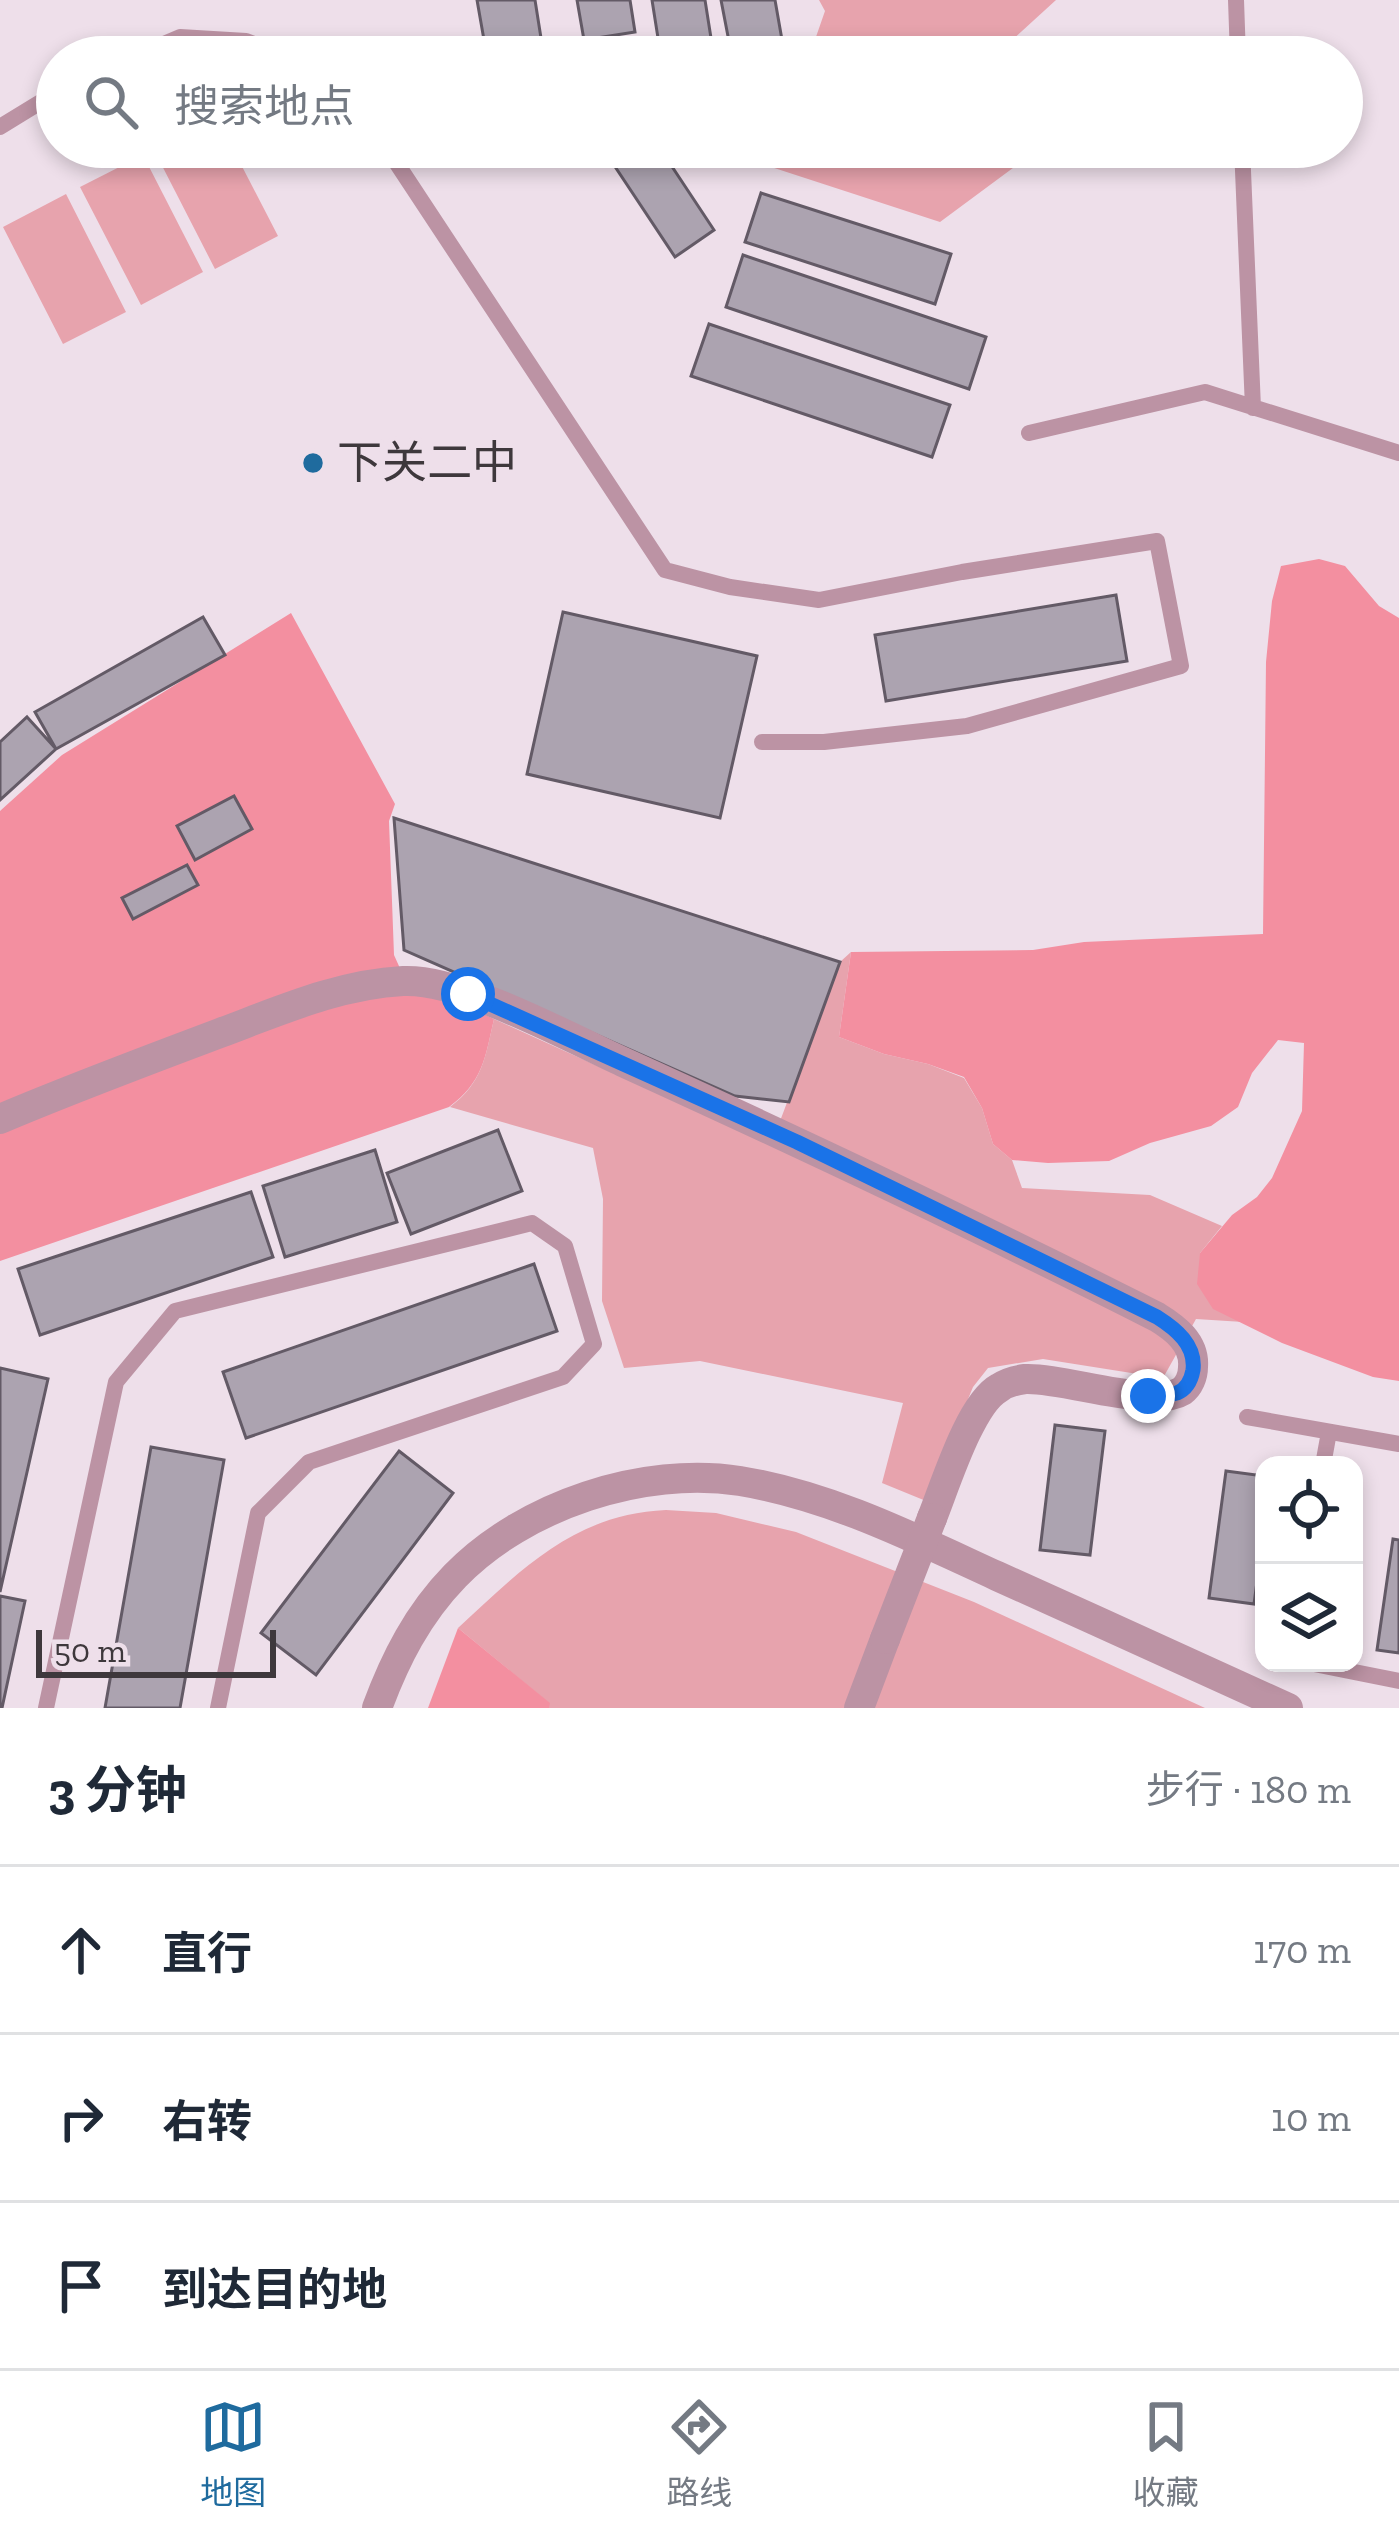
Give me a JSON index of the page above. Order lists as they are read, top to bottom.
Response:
{
  "places": ["下关二中"],
  "scale_bar": "50 m",
  "page": {
    "search": "搜索地点",
    "scale": "50 m",
    "heading": ["3 分钟", "步行 · 180 m"],
    "list": [
      ["直行", "170 m"],
      ["右转", "10 m"],
      "到达目的地"
    ],
    "nav": ["地图", "路线", "收藏"]
  }
}
